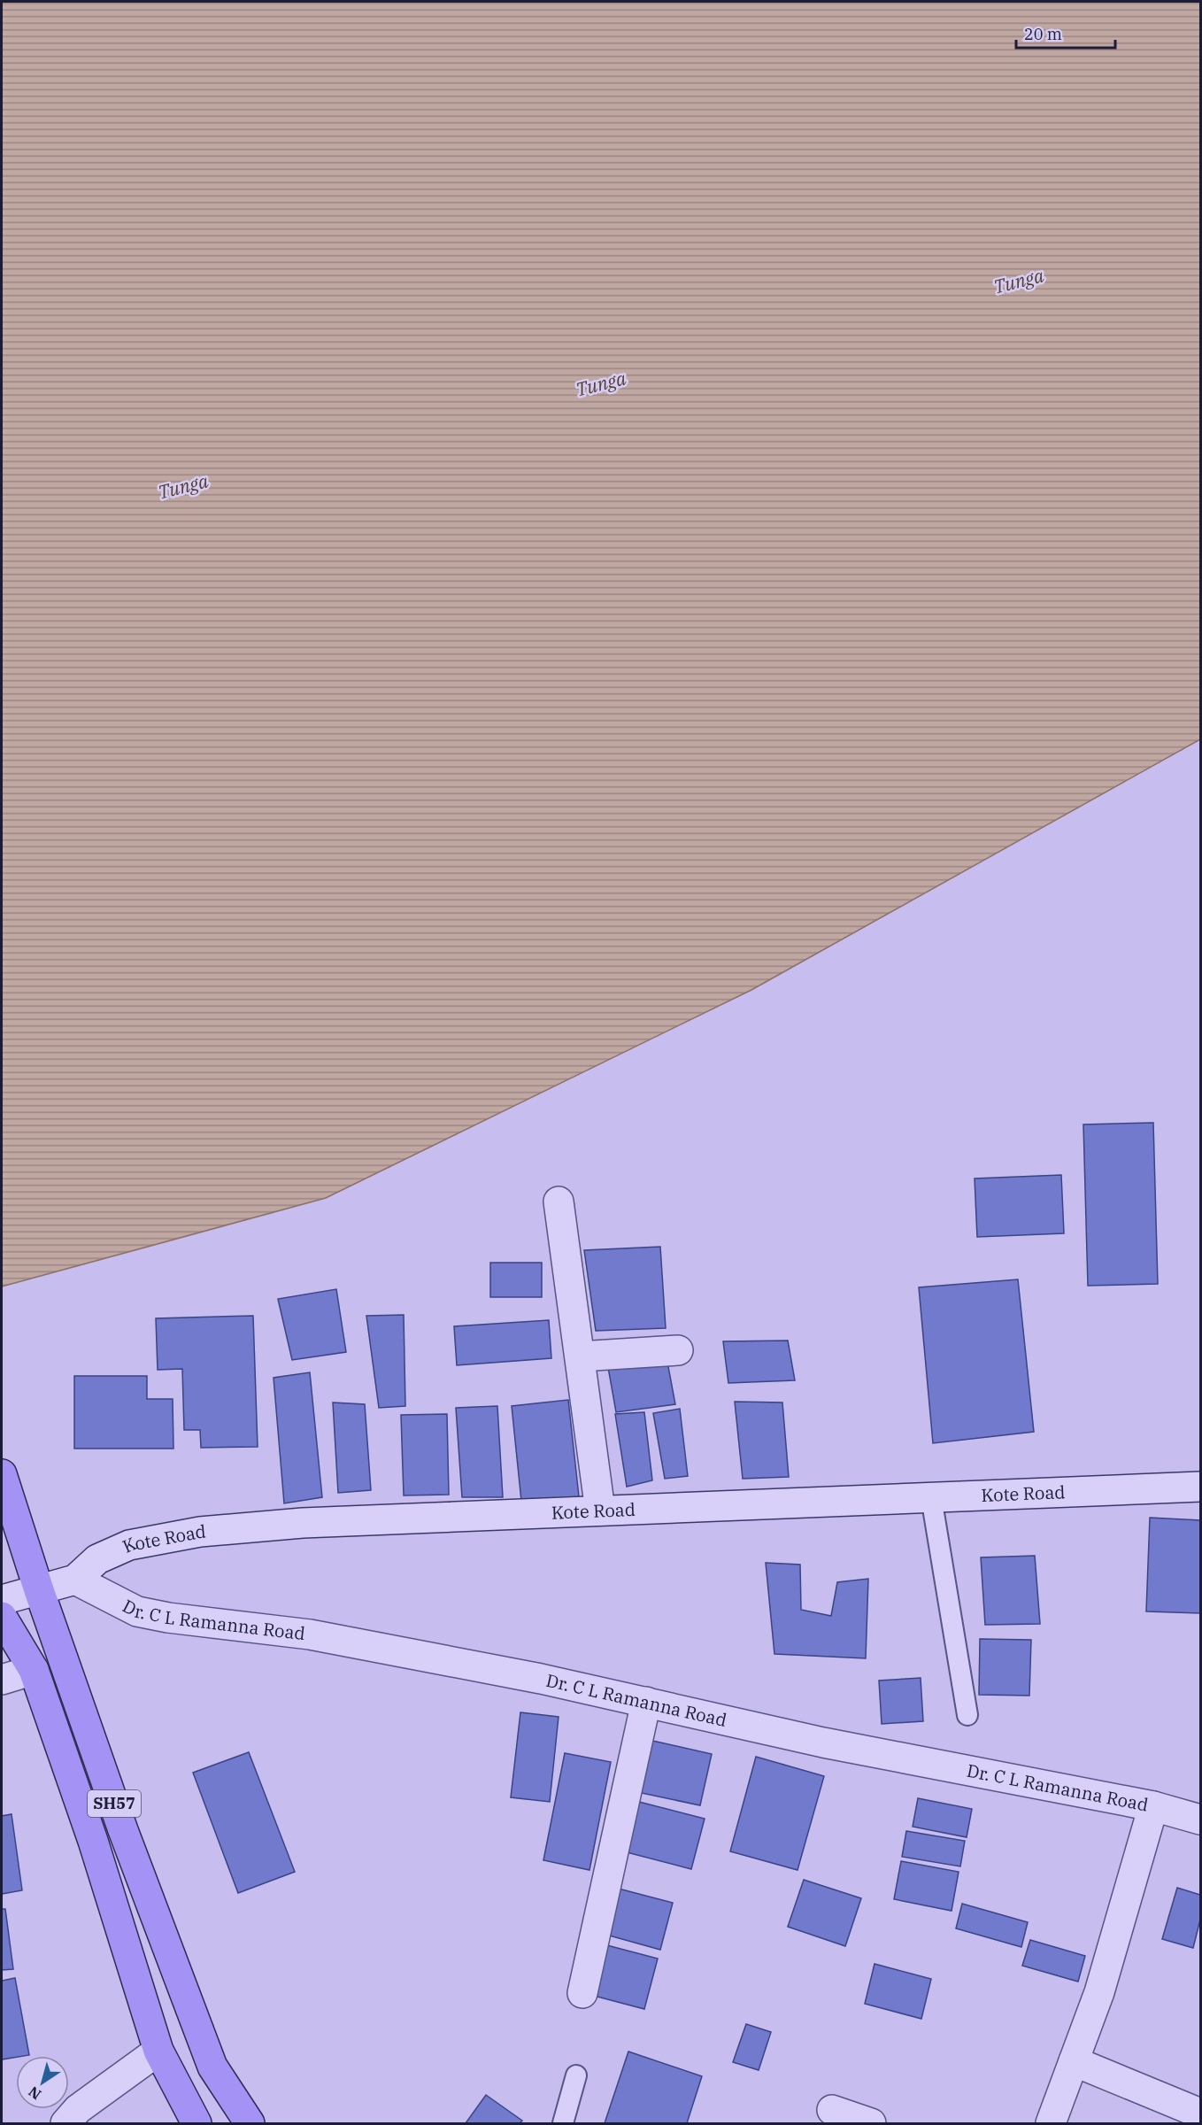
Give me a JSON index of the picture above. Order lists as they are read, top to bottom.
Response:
{
  "streets": {
    "main road": ["SH57"],
    "street": ["Kote Road", "Dr. C L Ramanna Road"]
  },
  "crossings": [
    ["Kote Road", "Dr. C L Ramanna Road"],
    ["Kote Road", "SH57"]
  ],
  "water": ["Tunga"],
  "scale_bar": "20 m",
  "north": "bottom left"
}
